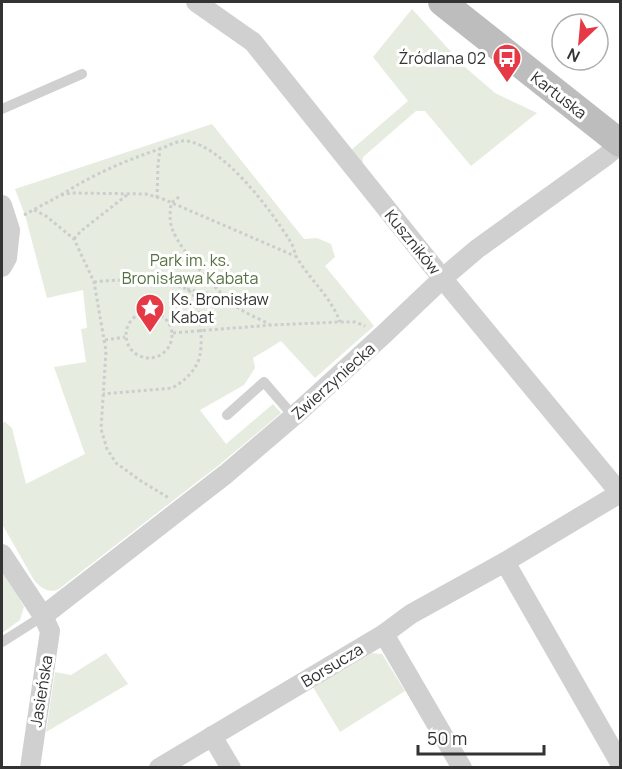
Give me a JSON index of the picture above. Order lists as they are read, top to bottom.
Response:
{
  "streets": {
    "street": [
      "Kartuska",
      "Kuszników",
      "Zwierzyniecka",
      "Borsucza",
      "Jasieńska"
    ]
  },
  "crossings": [
    ["Kartuska", "Zwierzyniecka"],
    ["Kuszników", "Zwierzyniecka"],
    ["Kuszników", "Borsucza"],
    ["Zwierzyniecka", "Jasieńska"]
  ],
  "parks": ["Park im. ks. Bronisława Kabata"],
  "places": {
    "bus stop": ["Źródlana 02"],
    "place": ["Ks. Bronisław Kabat"]
  },
  "scale_bar": "50 m",
  "north": "bottom left"
}
